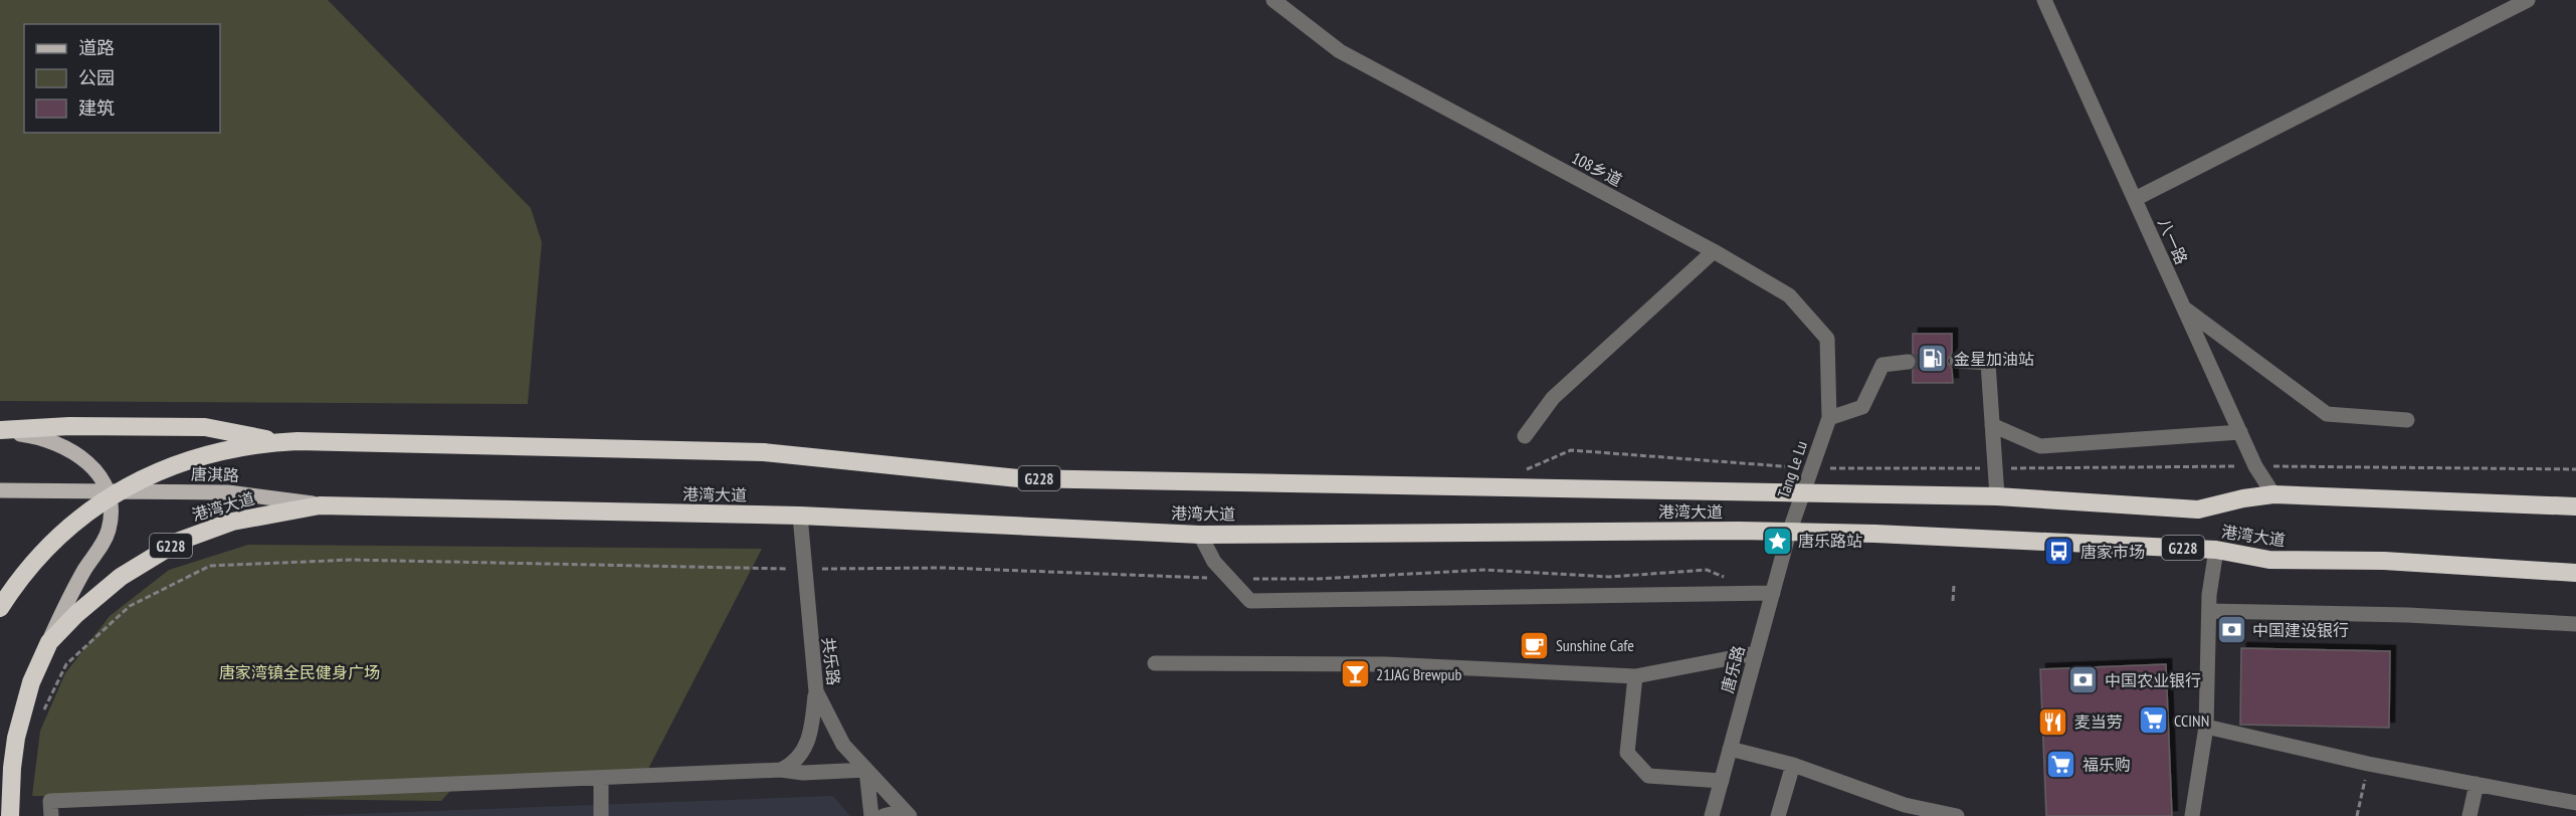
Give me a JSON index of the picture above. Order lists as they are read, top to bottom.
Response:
{
  "streets": {
    "highway": ["G228", "港湾大道"],
    "main road": ["唐淇路"],
    "street": [
      "108乡道",
      "八一路",
      "Tang Le Lu",
      "共乐路",
      "唐乐路"
    ]
  },
  "crossings": [
    ["108乡道", "Tang Le Lu"],
    ["八一路", "港湾大道"],
    ["Tang Le Lu", "港湾大道"],
    ["Tang Le Lu", "唐乐路"],
    ["唐淇路", "港湾大道"],
    ["港湾大道", "共乐路"],
    ["港湾大道", "唐乐路"]
  ],
  "parks": ["唐家湾镇全民健身广场"],
  "places": {
    "fuel station": ["金星加油站"],
    "place": ["唐乐路站"],
    "bus stop": ["唐家市场"],
    "bank": ["中国建设银行", "中国农业银行"],
    "cafe": ["Sunshine Cafe"],
    "bar": ["21JAG Brewpub"],
    "supermarket": ["CCINN", "福乐购"],
    "restaurant": ["麦当劳"]
  },
  "legend": ["道路", "公园", "建筑"]
}
